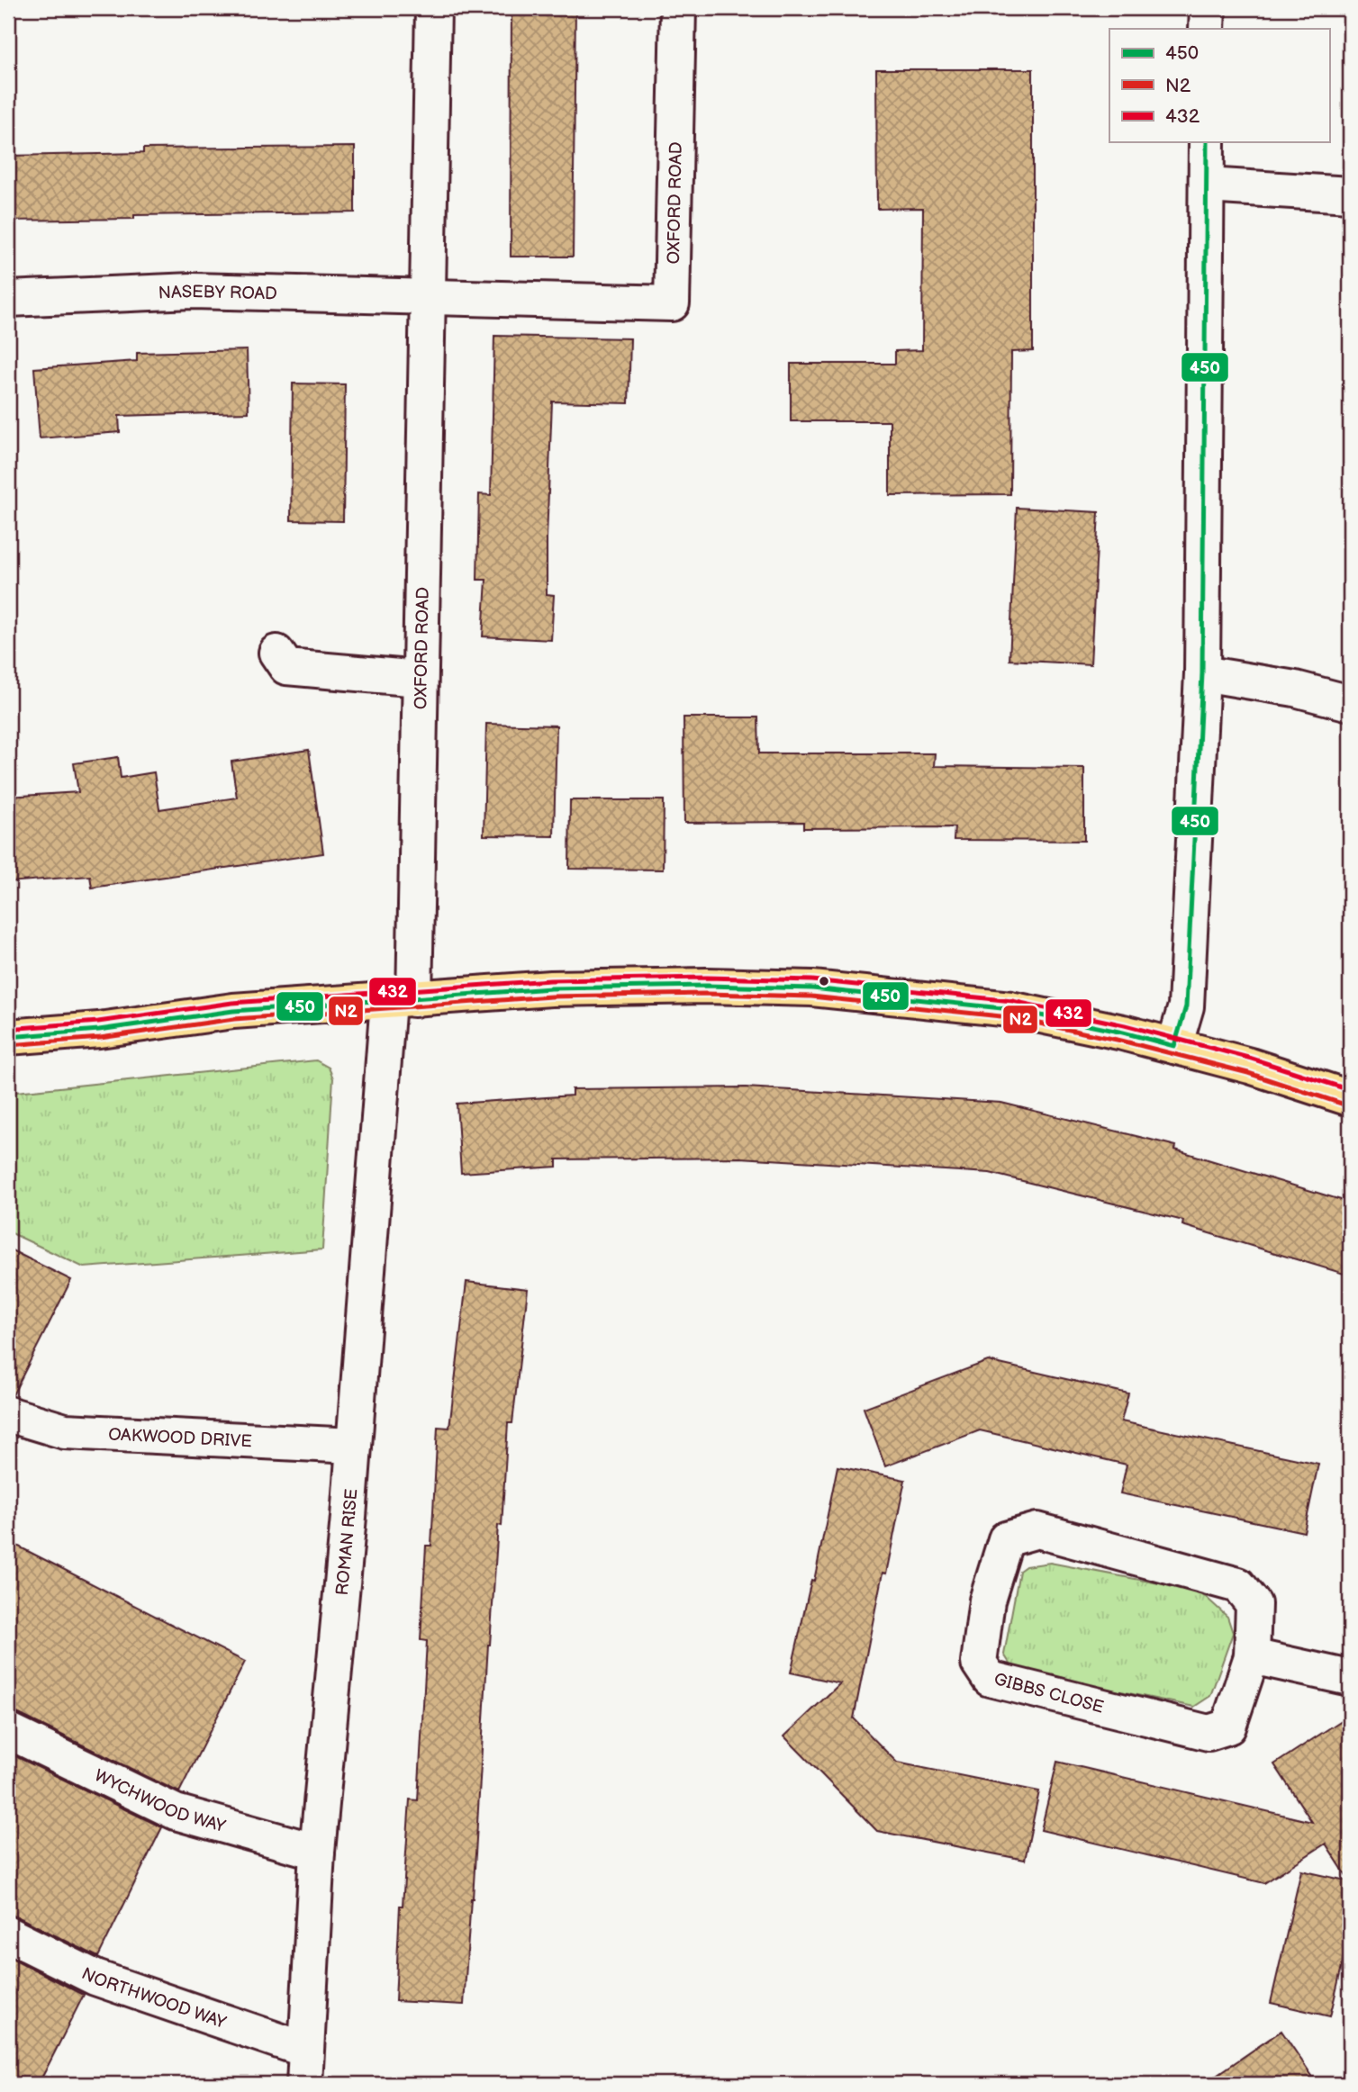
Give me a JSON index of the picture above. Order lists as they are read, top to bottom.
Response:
{
  "streets": {
    "street": [
      "OXFORD ROAD",
      "NASEBY ROAD",
      "OAKWOOD DRIVE",
      "ROMAN RISE",
      "GIBBS CLOSE",
      "WYCHWOOD WAY",
      "NORTHWOOD WAY"
    ]
  },
  "crossings": [
    ["OXFORD ROAD", "NASEBY ROAD"],
    ["OXFORD ROAD", "ROMAN RISE"],
    ["OAKWOOD DRIVE", "ROMAN RISE"],
    ["ROMAN RISE", "WYCHWOOD WAY"],
    ["ROMAN RISE", "NORTHWOOD WAY"]
  ],
  "lines": ["transit line 450", "transit line 432", "transit line N2"],
  "legend": ["450", "N2", "432"]
}
